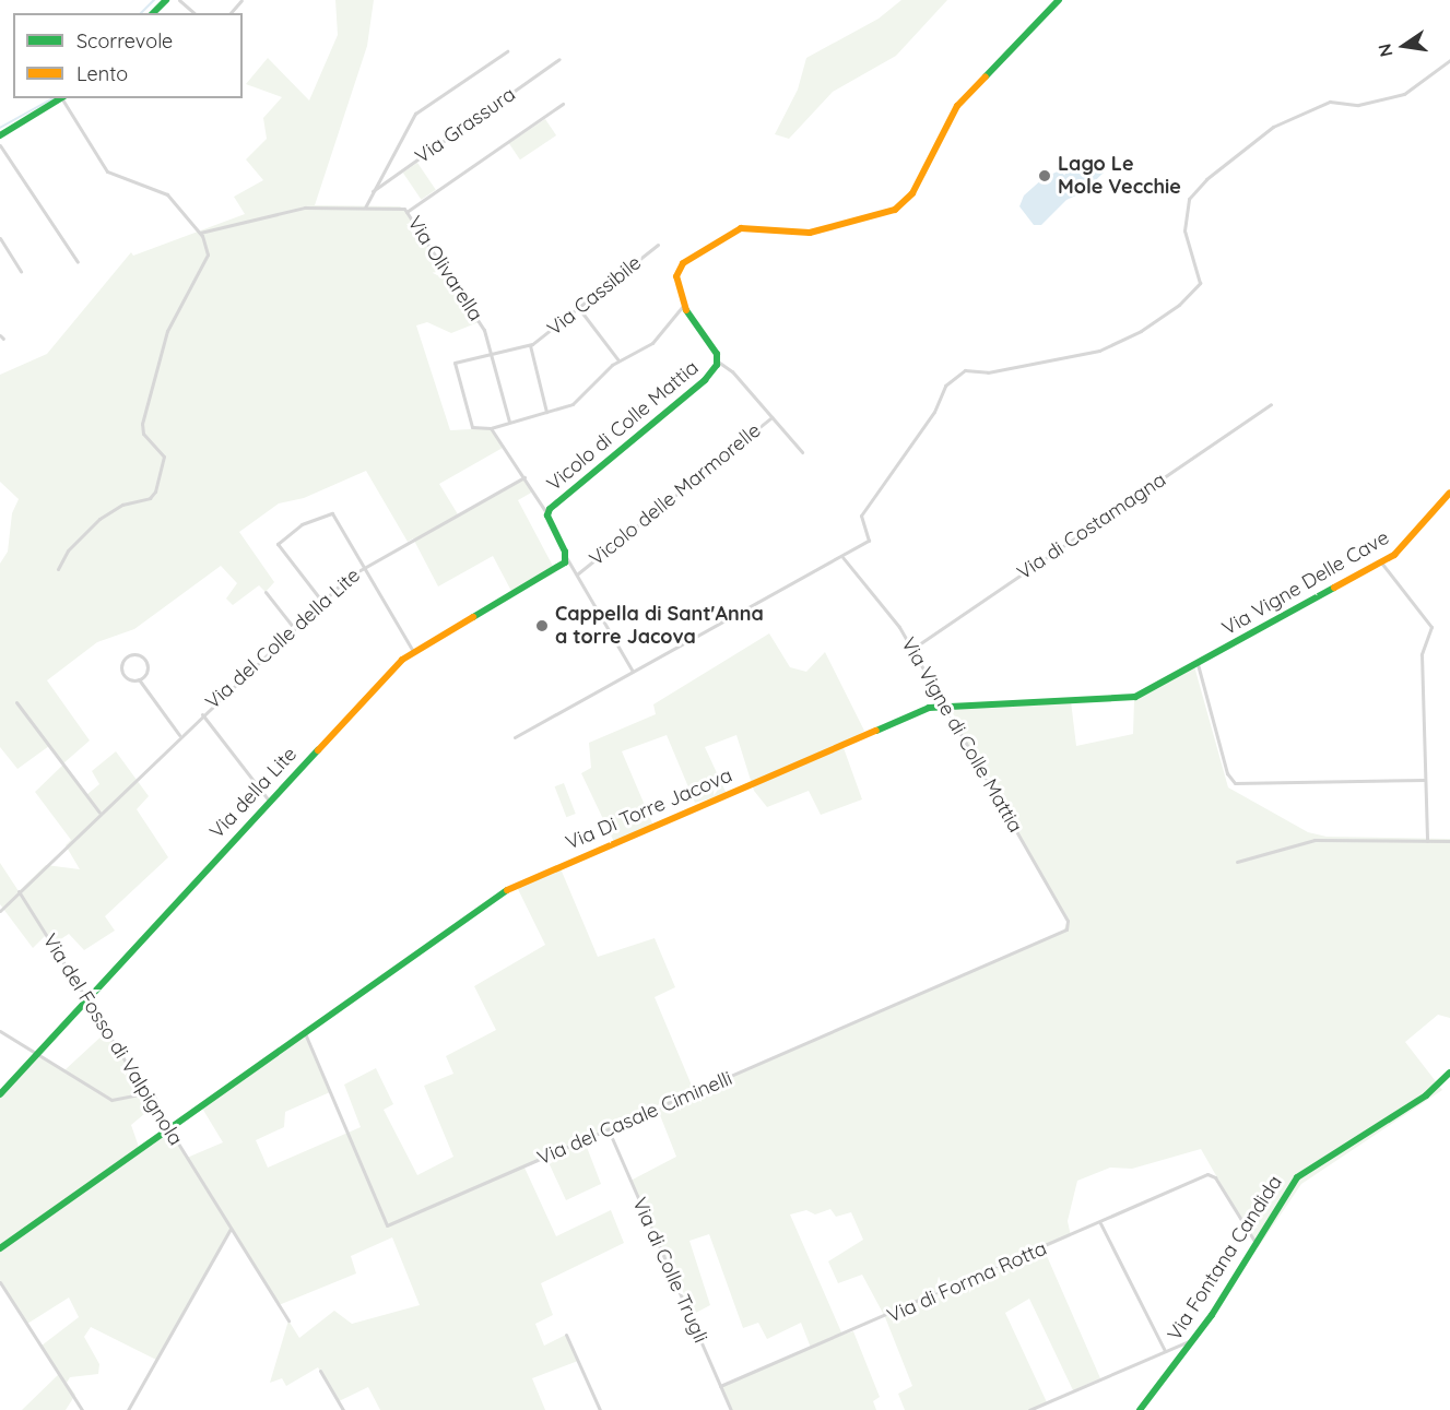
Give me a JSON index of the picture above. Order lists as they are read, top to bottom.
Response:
{
  "streets": {
    "street": [
      "Via Grassura",
      "Via Olivarella",
      "Via Cassibile",
      "Vicolo di Colle Mattia",
      "Vicolo delle Marmorelle",
      "Via di Costamagna",
      "Via Vigne Delle Cave",
      "Via del Colle della Lite",
      "Via Vigne di Colle Mattia",
      "Via della Lite",
      "Via Di Torre Jacova",
      "Via del Fosso di Valpignola",
      "Via del Casale Ciminelli",
      "Via Fontana Candida",
      "Via di Colle Trugli",
      "Via di Forma Rotta"
    ]
  },
  "crossings": [
    ["Via Olivarella", "Via Cassibile"],
    ["Via di Costamagna", "Via Vigne di Colle Mattia"],
    ["Via Vigne Delle Cave", "Via Di Torre Jacova"],
    ["Via del Colle della Lite", "Via del Fosso di Valpignola"],
    ["Via Vigne di Colle Mattia", "Via Di Torre Jacova"],
    ["Via Vigne di Colle Mattia", "Via del Casale Ciminelli"],
    ["Via della Lite", "Via del Fosso di Valpignola"],
    ["Via Di Torre Jacova", "Via del Fosso di Valpignola"],
    ["Via Di Torre Jacova", "Via del Casale Ciminelli"],
    ["Via del Casale Ciminelli", "Via di Colle Trugli"],
    ["Via Fontana Candida", "Via di Forma Rotta"],
    ["Via di Colle Trugli", "Via di Forma Rotta"]
  ],
  "places": ["Lago Le Mole Vecchie", "Cappella di Sant'Anna a torre Jacova"],
  "legend": ["Scorrevole", "Lento"],
  "north": "left"
}
